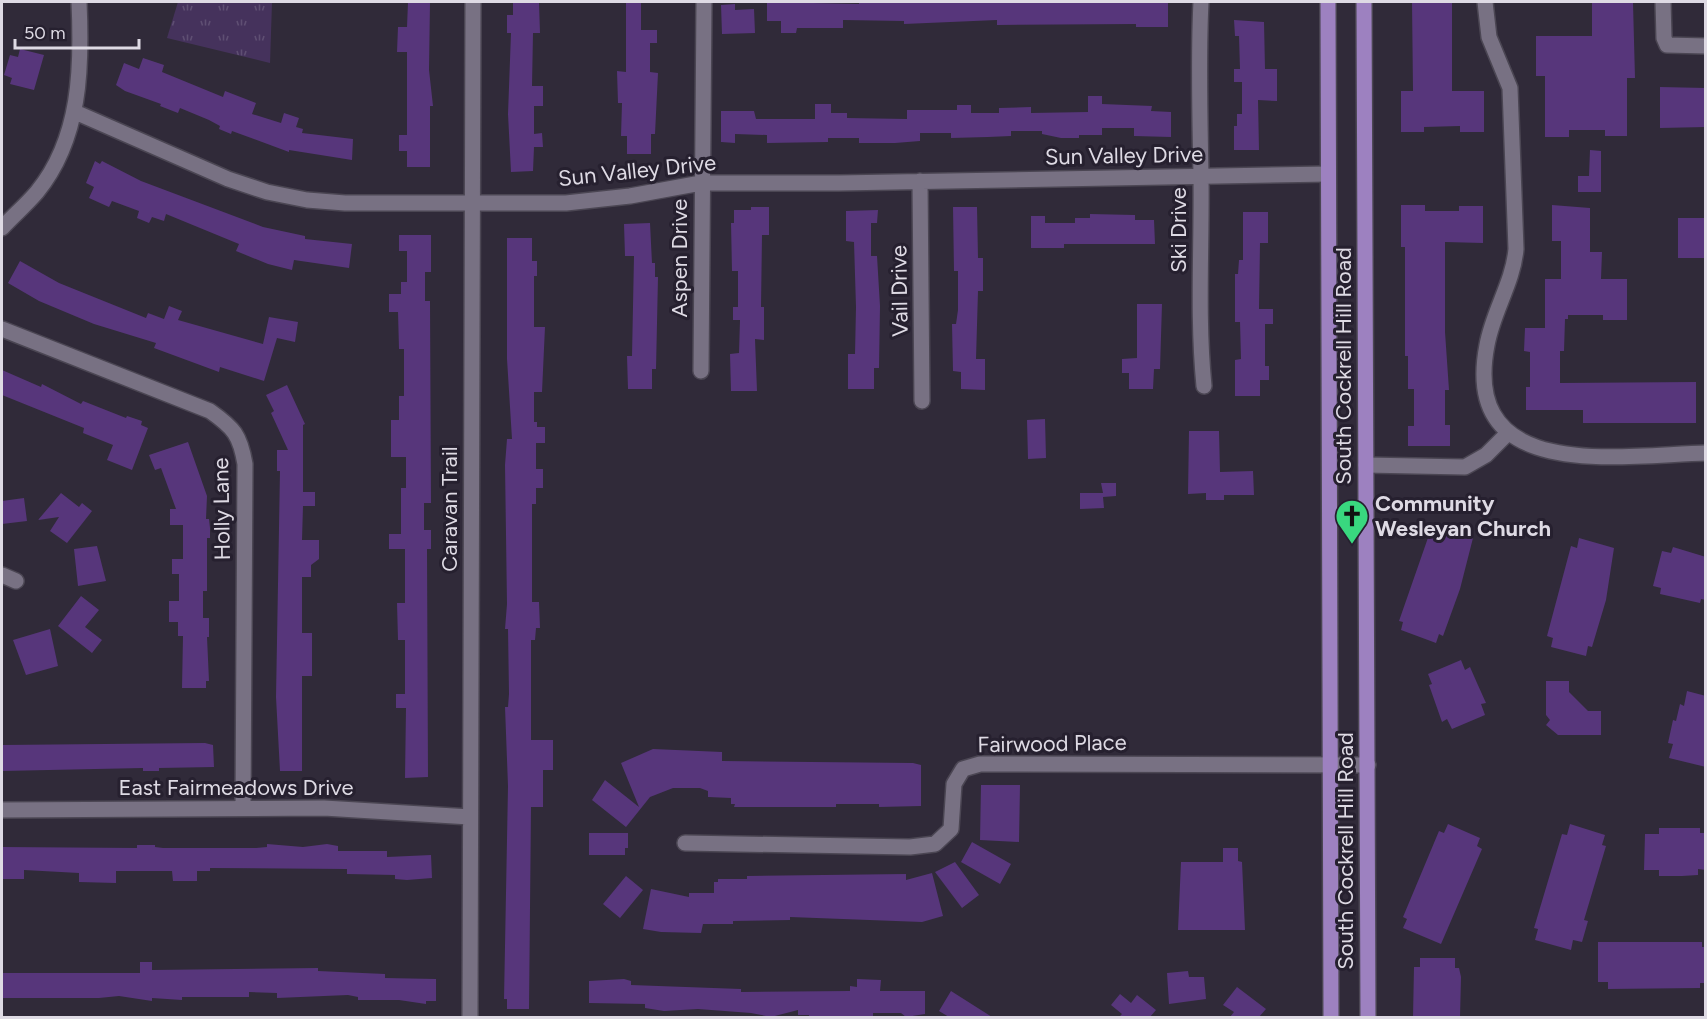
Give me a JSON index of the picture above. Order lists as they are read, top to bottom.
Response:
{
  "streets": {
    "main road": ["South Cockrell Hill Road"],
    "street": [
      "Sun Valley Drive",
      "Ski Drive",
      "Aspen Drive",
      "Vail Drive",
      "Holly Lane",
      "Caravan Trail",
      "Fairwood Place",
      "East Fairmeadows Drive"
    ]
  },
  "crossings": [
    ["Sun Valley Drive", "Ski Drive"],
    ["Sun Valley Drive", "Aspen Drive"],
    ["Sun Valley Drive", "Vail Drive"],
    ["Sun Valley Drive", "South Cockrell Hill Road"],
    ["Sun Valley Drive", "Caravan Trail"],
    ["South Cockrell Hill Road", "Fairwood Place"],
    ["Holly Lane", "East Fairmeadows Drive"],
    ["Caravan Trail", "East Fairmeadows Drive"]
  ],
  "places": {
    "church": ["Community Wesleyan Church"]
  },
  "scale_bar": "50 m"
}
